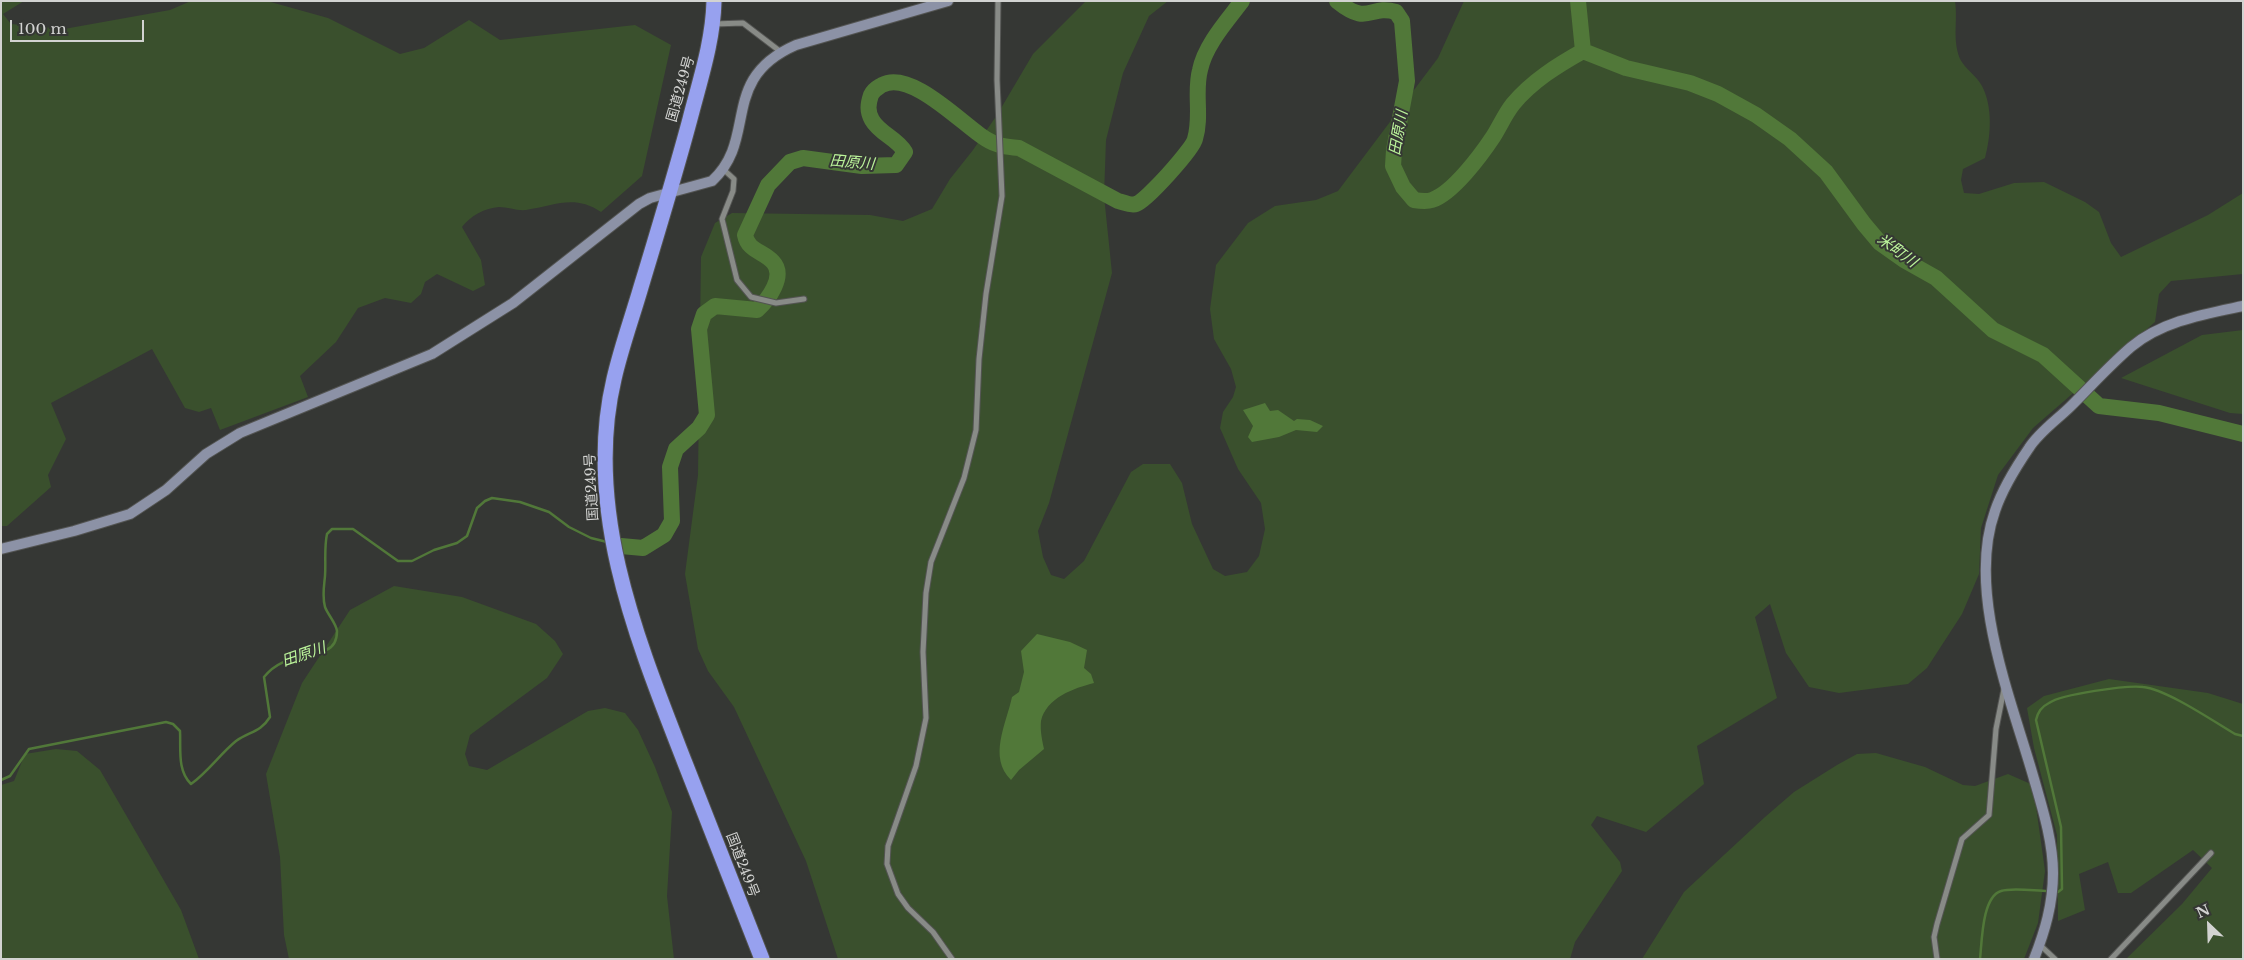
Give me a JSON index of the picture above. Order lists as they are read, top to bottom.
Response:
{
  "streets": {
    "highway": ["国道249号"]
  },
  "water": ["田原川", "米町川"],
  "scale_bar": "100 m",
  "north": "top left"
}
